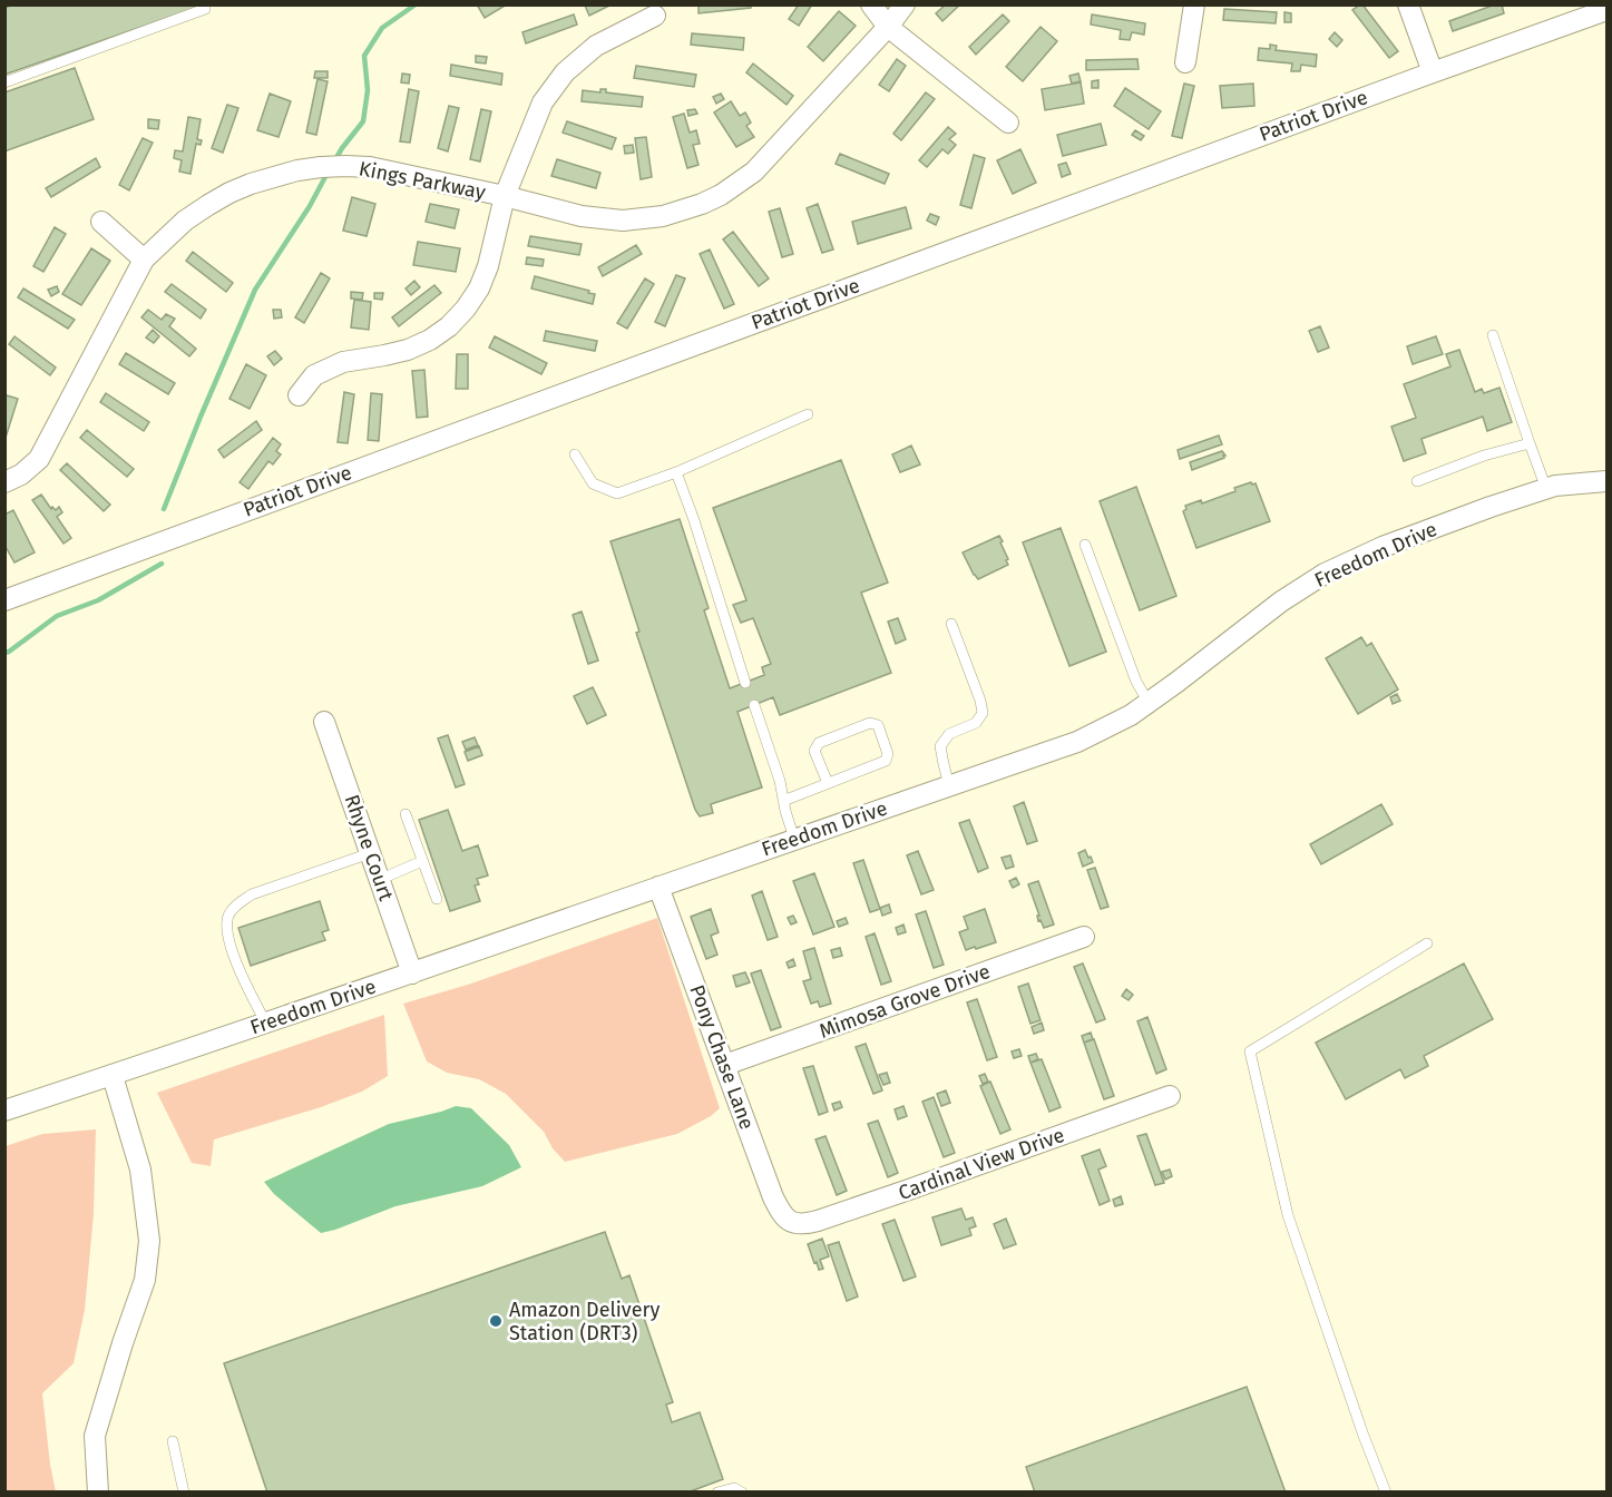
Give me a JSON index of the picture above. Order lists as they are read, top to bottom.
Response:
{
  "streets": {
    "street": [
      "Patriot Drive",
      "Kings Parkway",
      "Freedom Drive",
      "Rhyne Court",
      "Mimosa Grove Drive",
      "Pony Chase Lane",
      "Cardinal View Drive"
    ]
  },
  "crossings": [
    ["Freedom Drive", "Rhyne Court"],
    ["Freedom Drive", "Pony Chase Lane"],
    ["Mimosa Grove Drive", "Pony Chase Lane"],
    ["Pony Chase Lane", "Cardinal View Drive"]
  ],
  "places": ["Amazon Delivery Station (DRT3)"]
}
